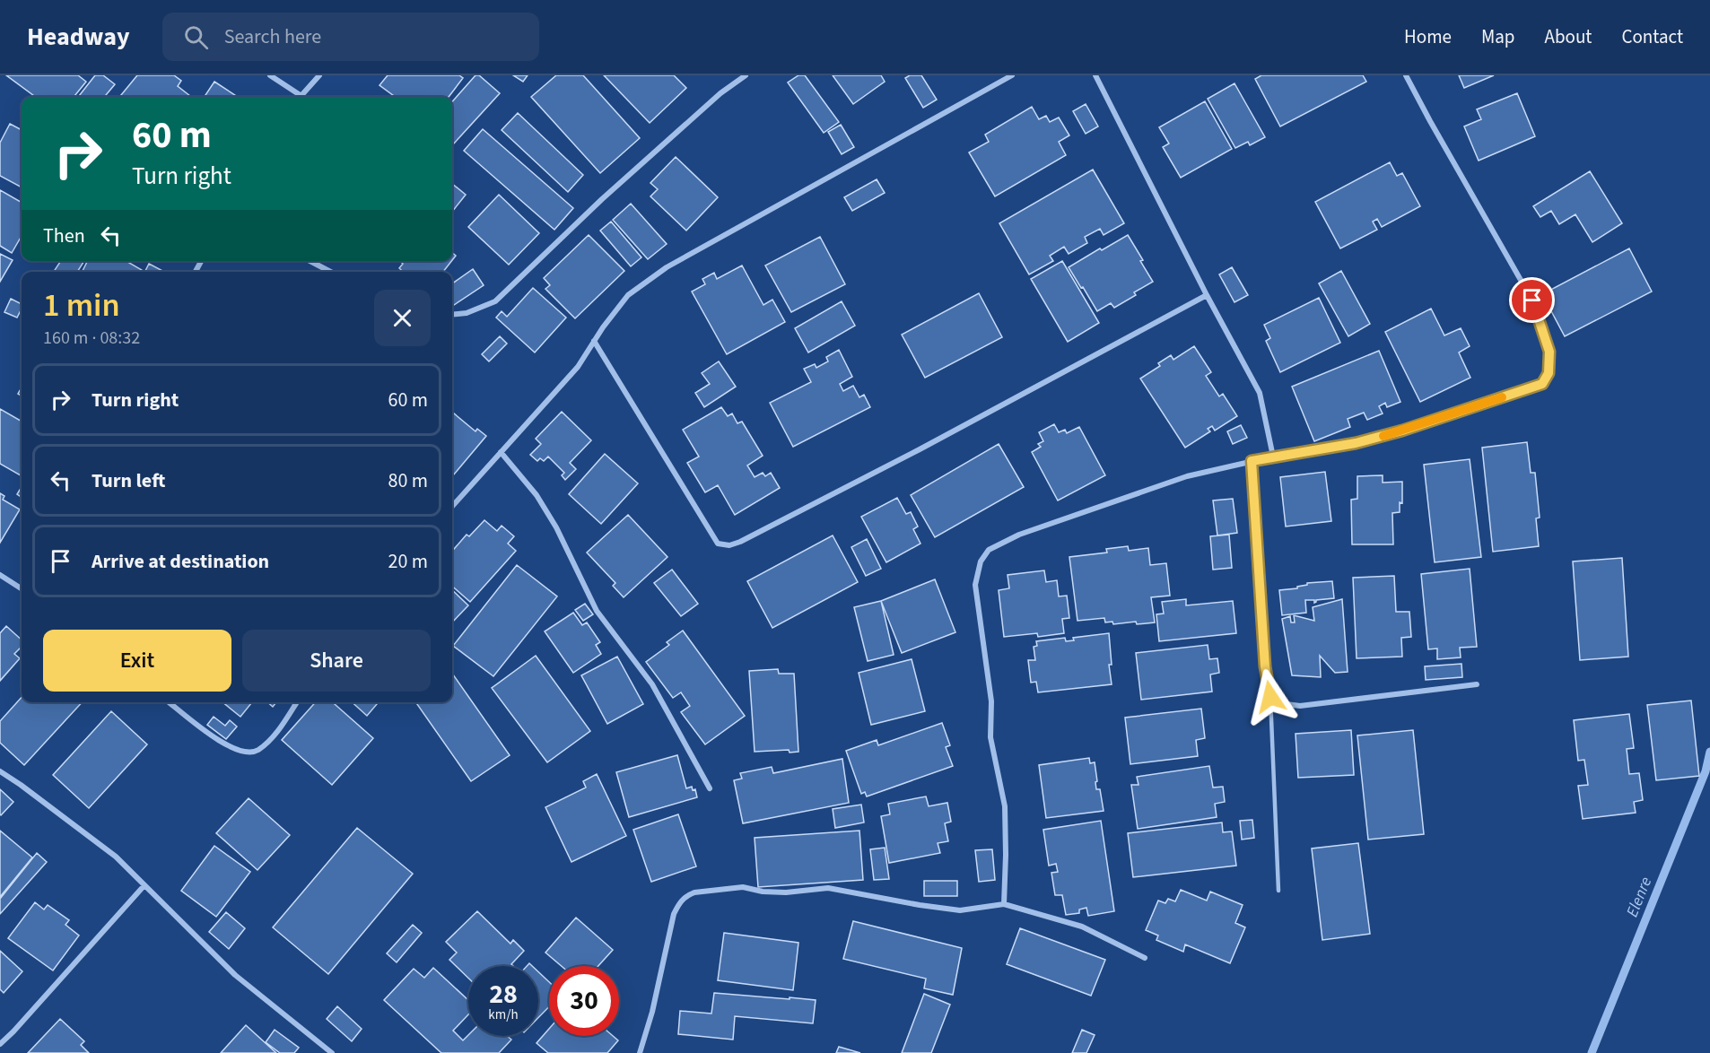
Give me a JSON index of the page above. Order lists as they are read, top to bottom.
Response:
{
  "water": ["Elenre"],
  "page": {
    "header": "Headway",
    "search": "Search here",
    "nav": [
      "Home",
      "Map",
      "About",
      "Contact"
    ],
    "turn": ["60 m", "Turn right"],
    "then": "Then",
    "heading": ["1 min", "160 m · 08:32"],
    "list": [
      {
        "name": "Turn right",
        "value": "60 m"
      },
      {
        "name": "Turn left",
        "value": "80 m"
      },
      {
        "name": "Arrive at destination",
        "value": "20 m"
      }
    ],
    "buttons": ["Exit", "Share"],
    "speed": "28 km/h",
    "limit": "30"
  }
}
